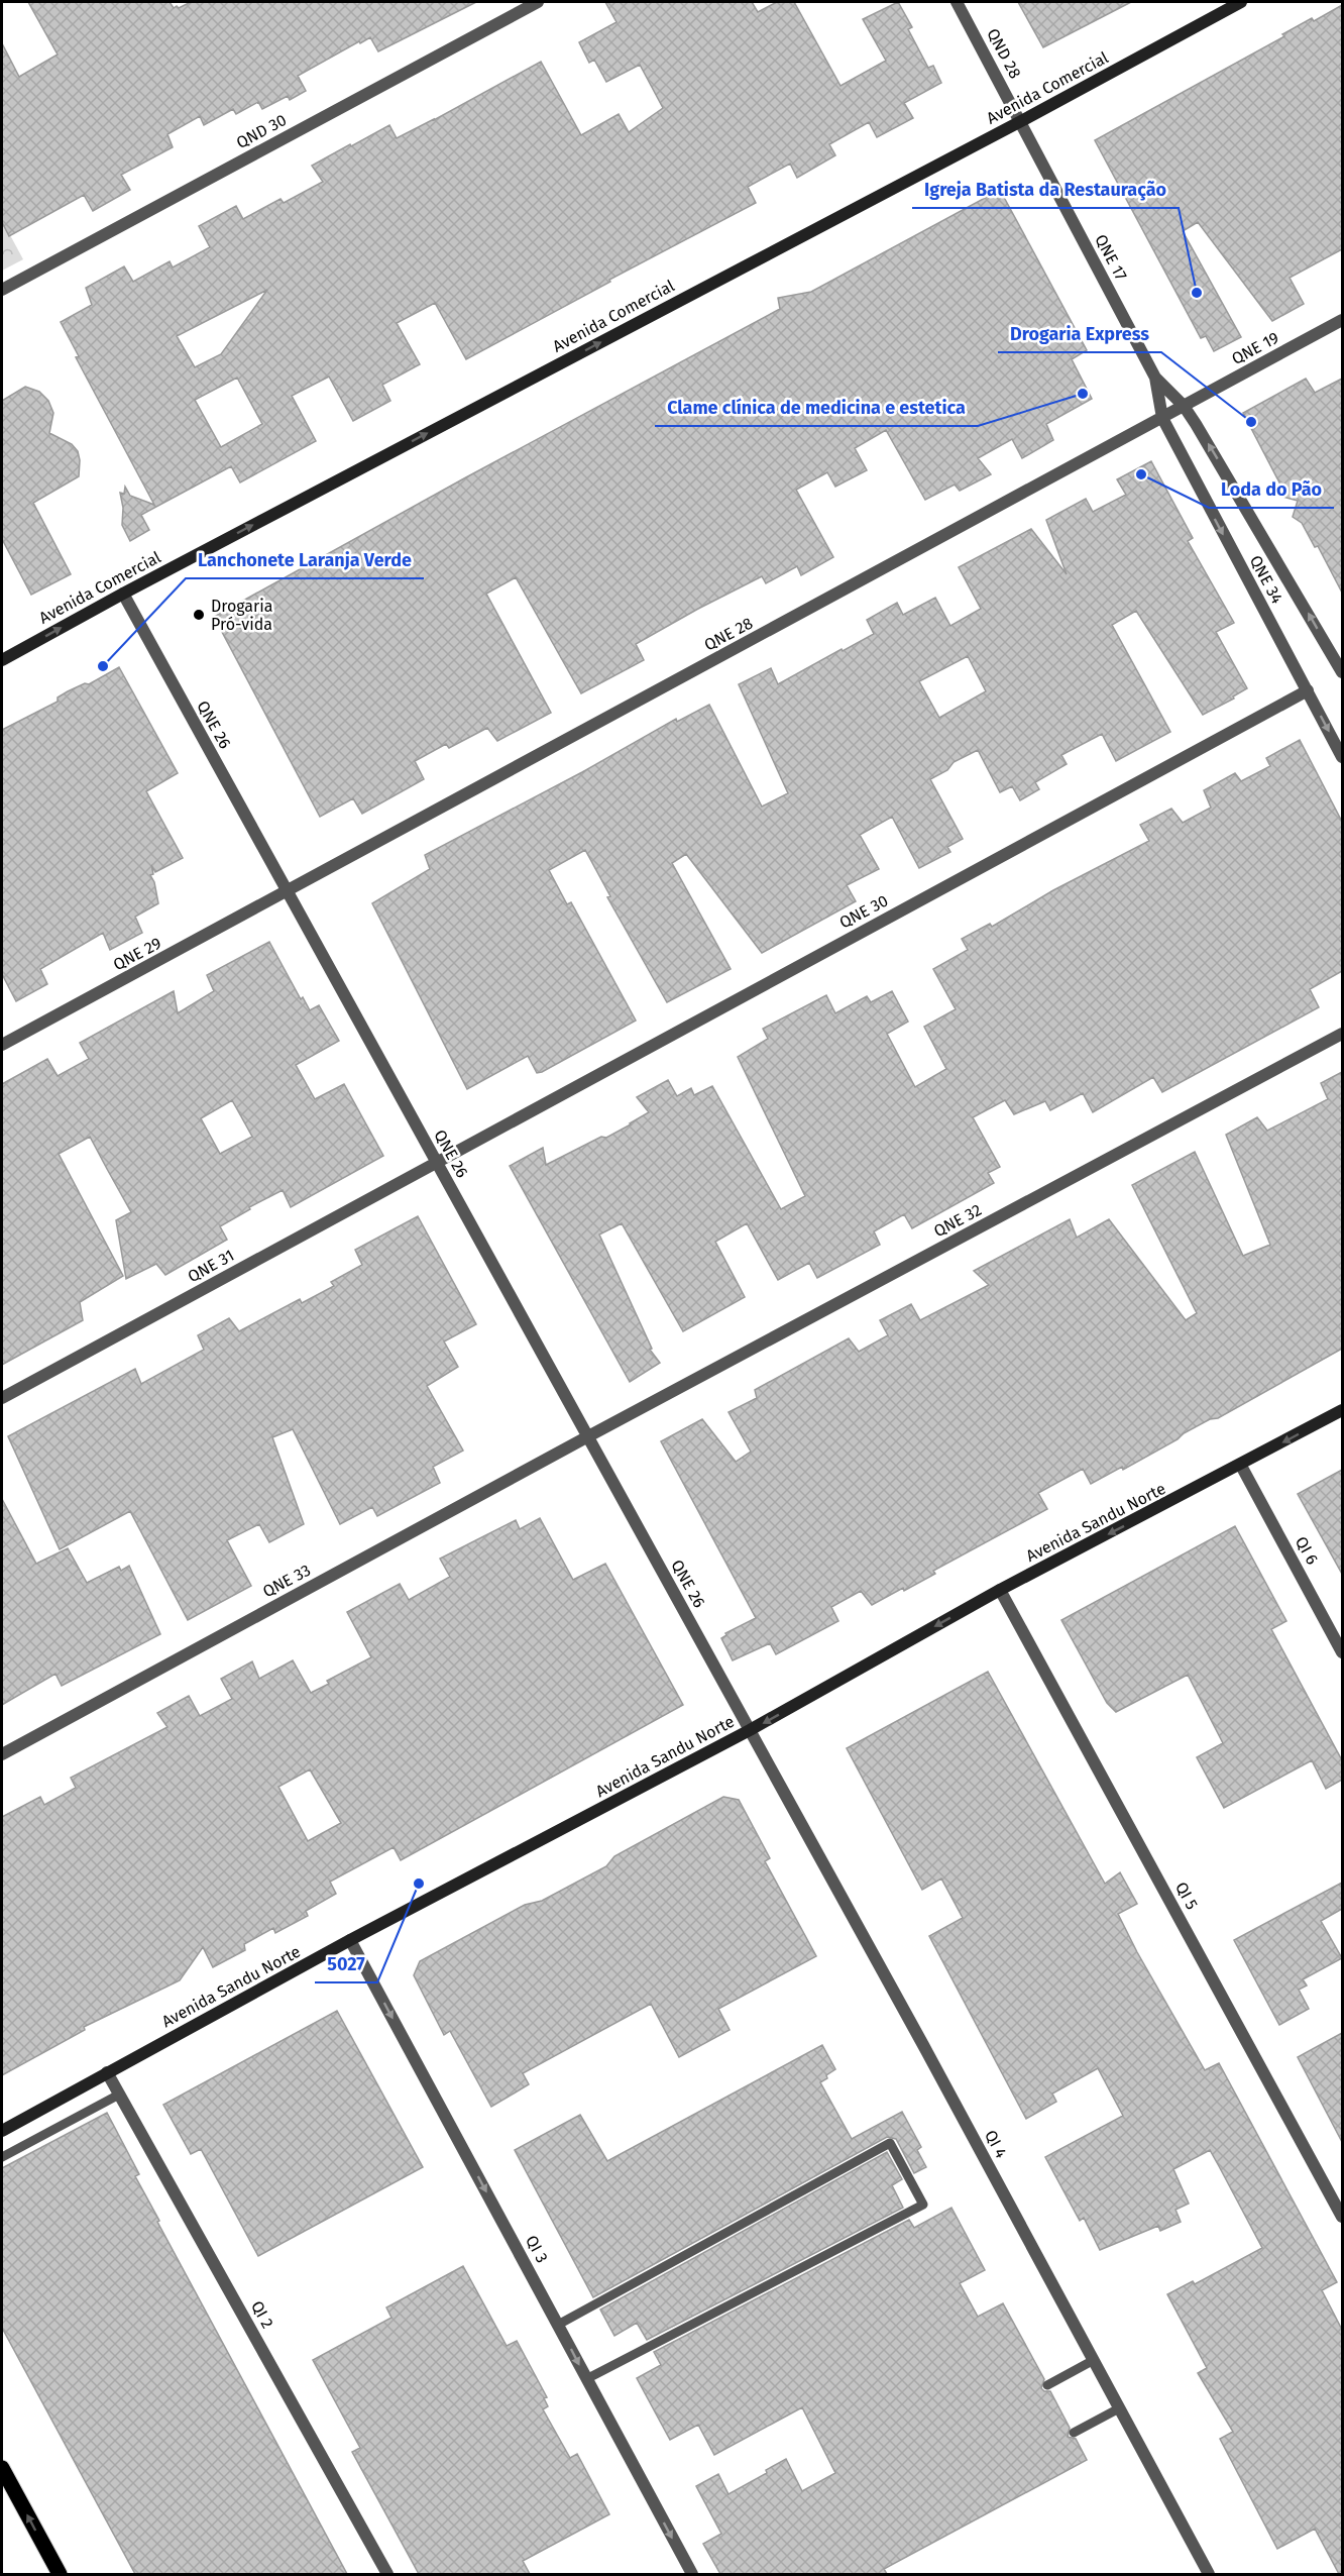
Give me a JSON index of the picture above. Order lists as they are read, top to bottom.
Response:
{
  "streets": {
    "main road": ["Avenida Comercial", "Avenida Sandu Norte"],
    "street": [
      "QND 28",
      "QND 30",
      "QNE 17",
      "QNE 19",
      "QNE 34",
      "QNE 28",
      "QNE 26",
      "QNE 30",
      "QNE 29",
      "QNE 32",
      "QNE 31",
      "QI 6",
      "QNE 33",
      "QI 5",
      "QI 4",
      "QI 3",
      "QI 2"
    ]
  },
  "crossings": [
    ["QND 28", "Avenida Comercial"],
    ["QND 28", "QNE 17"],
    ["Avenida Comercial", "QNE 17"],
    ["Avenida Comercial", "QNE 26"],
    ["QNE 17", "QNE 19"],
    ["QNE 17", "QNE 34"],
    ["QNE 17", "QNE 28"],
    ["QNE 19", "QNE 34"],
    ["QNE 19", "QNE 28"],
    ["QNE 34", "QNE 28"],
    ["QNE 34", "QNE 30"],
    ["QNE 28", "QNE 26"],
    ["QNE 28", "QNE 29"],
    ["QNE 26", "QNE 30"],
    ["QNE 26", "QNE 29"],
    ["QNE 26", "QNE 32"],
    ["QNE 26", "QNE 31"],
    ["QNE 26", "Avenida Sandu Norte"],
    ["QNE 26", "QNE 33"],
    ["QNE 26", "QI 4"],
    ["QNE 30", "QNE 31"],
    ["QNE 32", "QNE 33"],
    ["Avenida Sandu Norte", "QI 6"],
    ["Avenida Sandu Norte", "QI 5"],
    ["Avenida Sandu Norte", "QI 4"],
    ["Avenida Sandu Norte", "QI 3"],
    ["Avenida Sandu Norte", "QI 2"]
  ],
  "one_way": ["Avenida Comercial", "Avenida Sandu Norte", "QI 3"],
  "places": [
    "Igreja Batista da Restauração",
    "Clame clínica de medicina e estetica",
    "Drogaria Express",
    "Loda do Pão",
    "Drogaria Pró-vida",
    "Lanchonete Laranja Verde",
    "5027"
  ]
}
